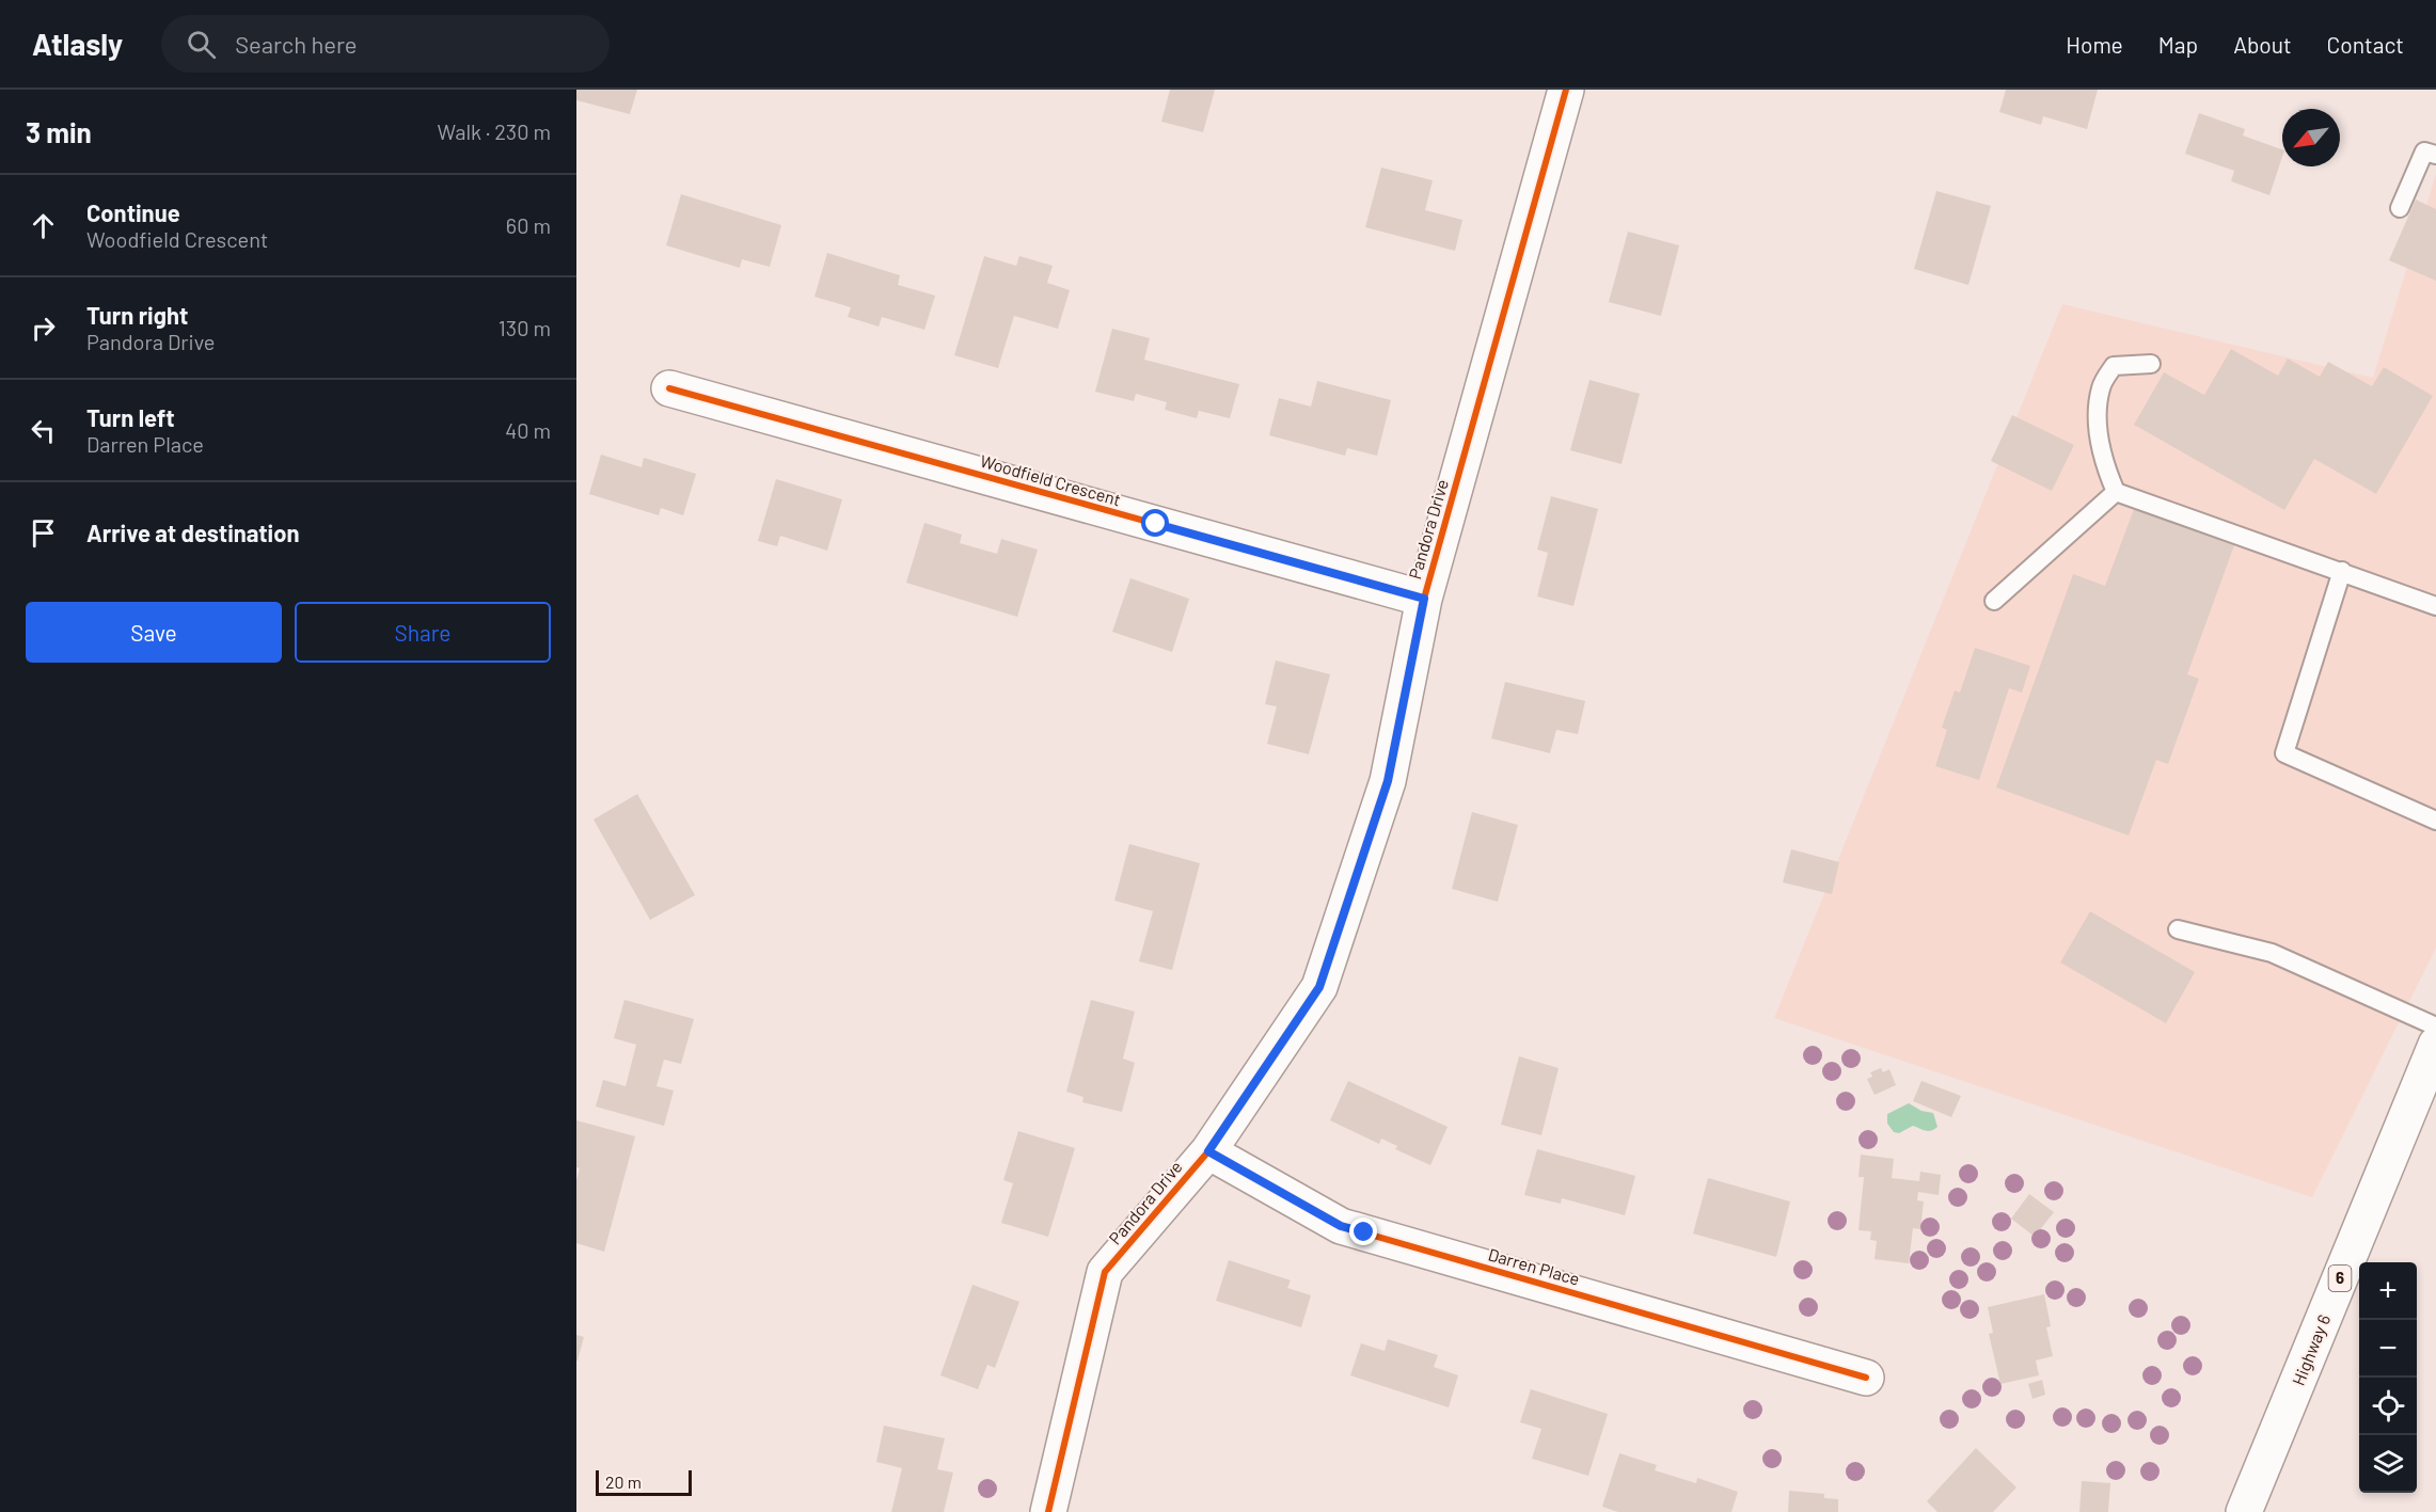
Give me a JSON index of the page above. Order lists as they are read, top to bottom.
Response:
{
  "streets": {
    "street": [
      "Woodfield Crescent",
      "Pandora Drive",
      "Darren Place",
      "6",
      "Highway 6"
    ]
  },
  "crossings": [
    ["Woodfield Crescent", "Pandora Drive"],
    ["Pandora Drive", "Darren Place"]
  ],
  "scale_bar": "20 m",
  "north": "bottom left",
  "page": {
    "header": "Atlasly",
    "search": "Search here",
    "nav": [
      "Home",
      "Map",
      "About",
      "Contact"
    ],
    "heading": ["3 min", "Walk · 230 m"],
    "list": [
      ["Continue", "Woodfield Crescent", "60 m"],
      ["Turn right", "Pandora Drive", "130 m"],
      ["Turn left", "Darren Place", "40 m"],
      "Arrive at destination"
    ],
    "buttons": ["Save", "Share"],
    "map_buttons": ["+", "−"],
    "scale": "20 m"
  }
}
